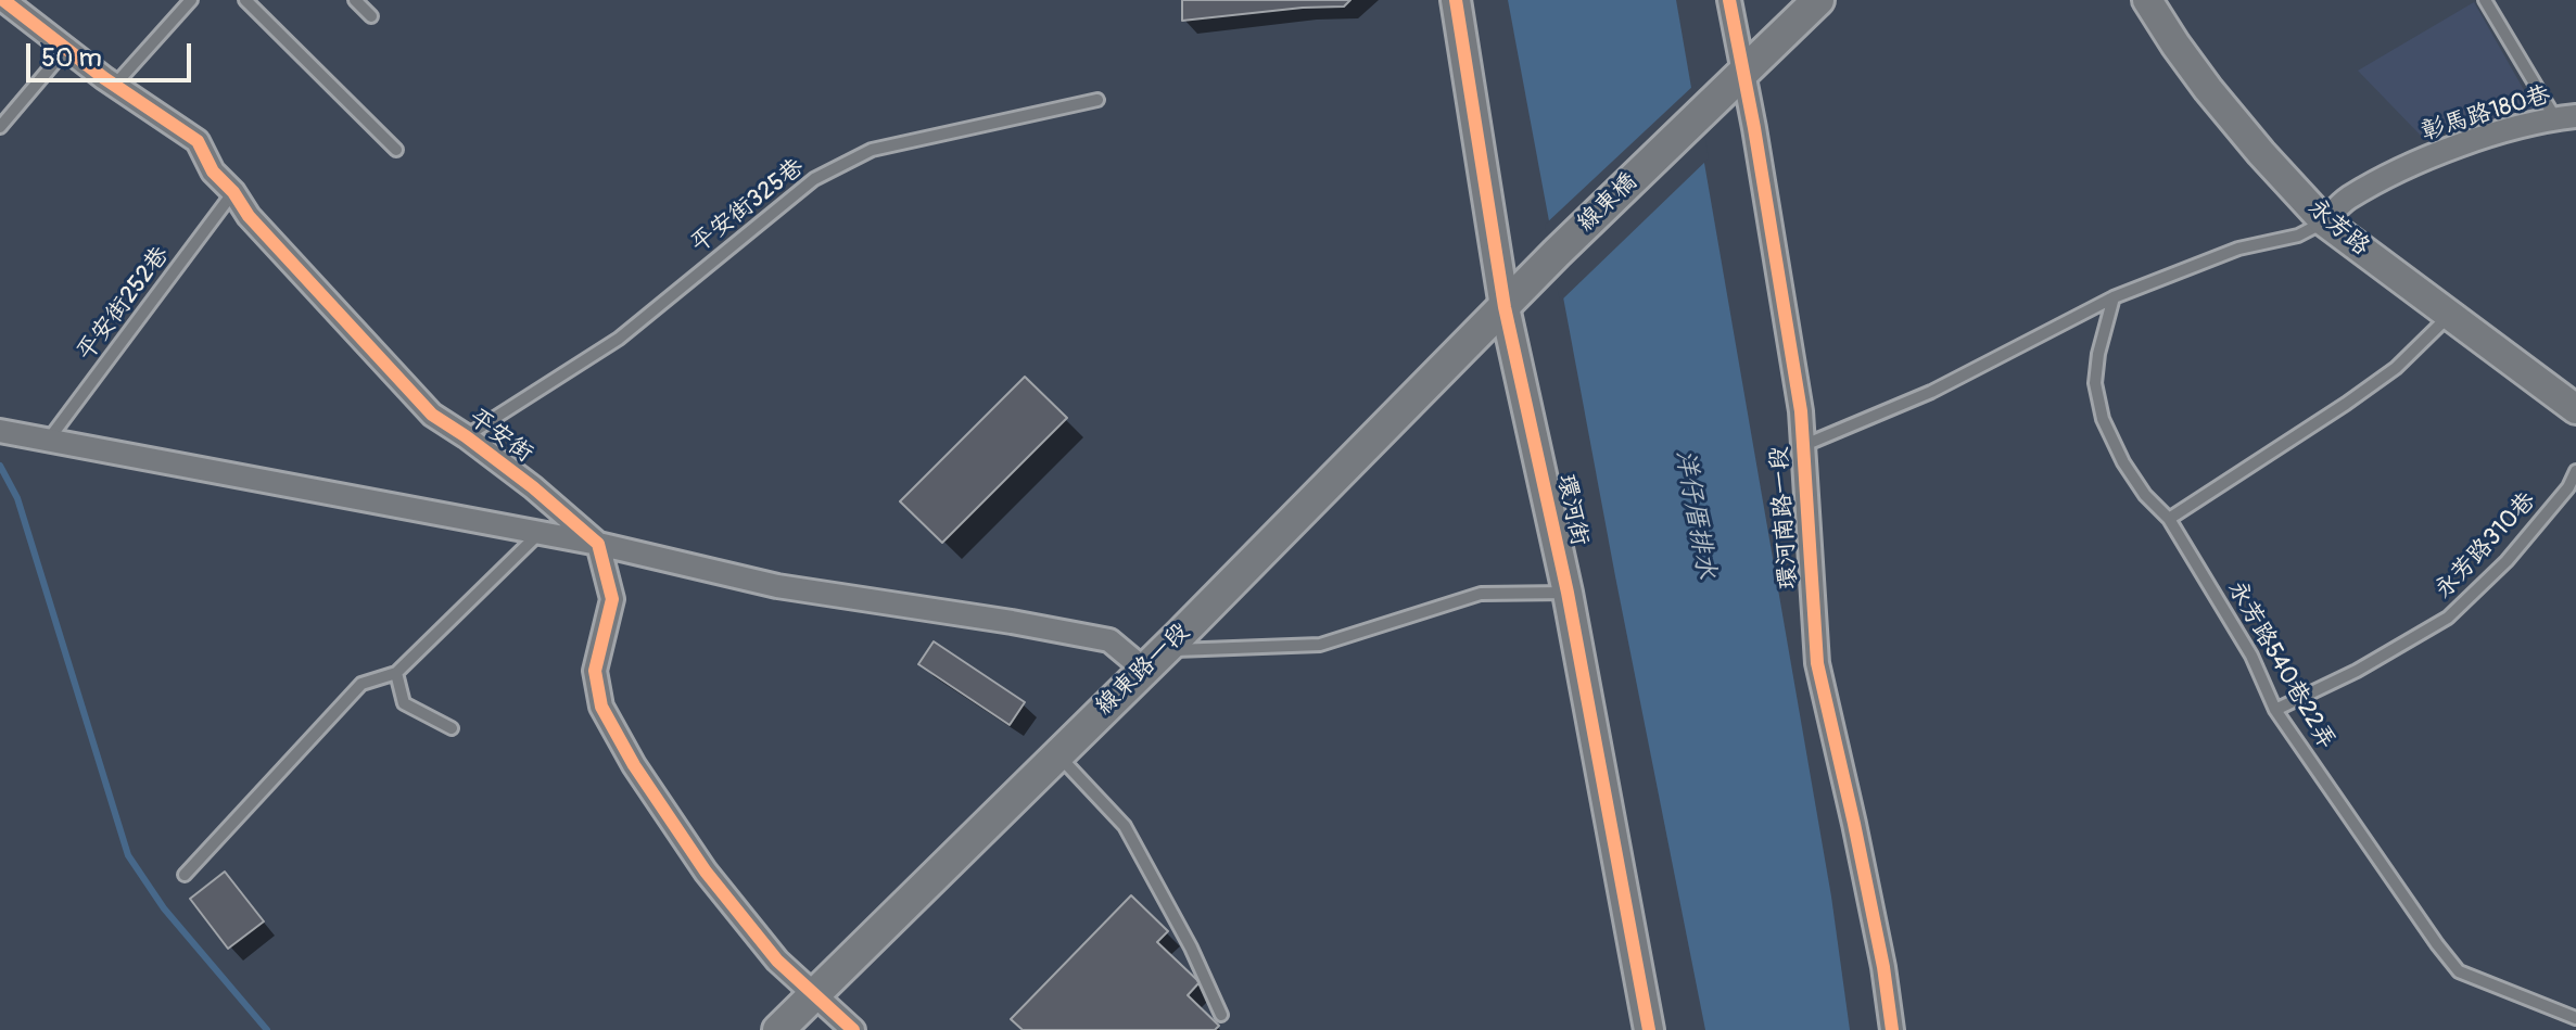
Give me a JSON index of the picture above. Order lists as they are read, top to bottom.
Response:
{
  "streets": {
    "main road": ["線東橋", "線東路一段"],
    "street": [
      "彰馬路180巷",
      "永芳路",
      "平安街",
      "環河街",
      "環河南路一段"
    ],
    "lane": [
      "平安街325巷",
      "平安街252巷",
      "永芳路310巷",
      "永芳路540巷22弄"
    ]
  },
  "crossings": [
    ["彰馬路180巷", "永芳路"],
    ["線東橋", "環河街"],
    ["線東橋", "環河南路一段"],
    ["線東橋", "線東路一段"],
    ["平安街325巷", "平安街"],
    ["平安街252巷", "平安街"],
    ["環河街", "線東路一段"],
    ["永芳路310巷", "永芳路540巷22弄"]
  ],
  "water": ["洋仔厝排水"],
  "scale_bar": "50 m"
}
